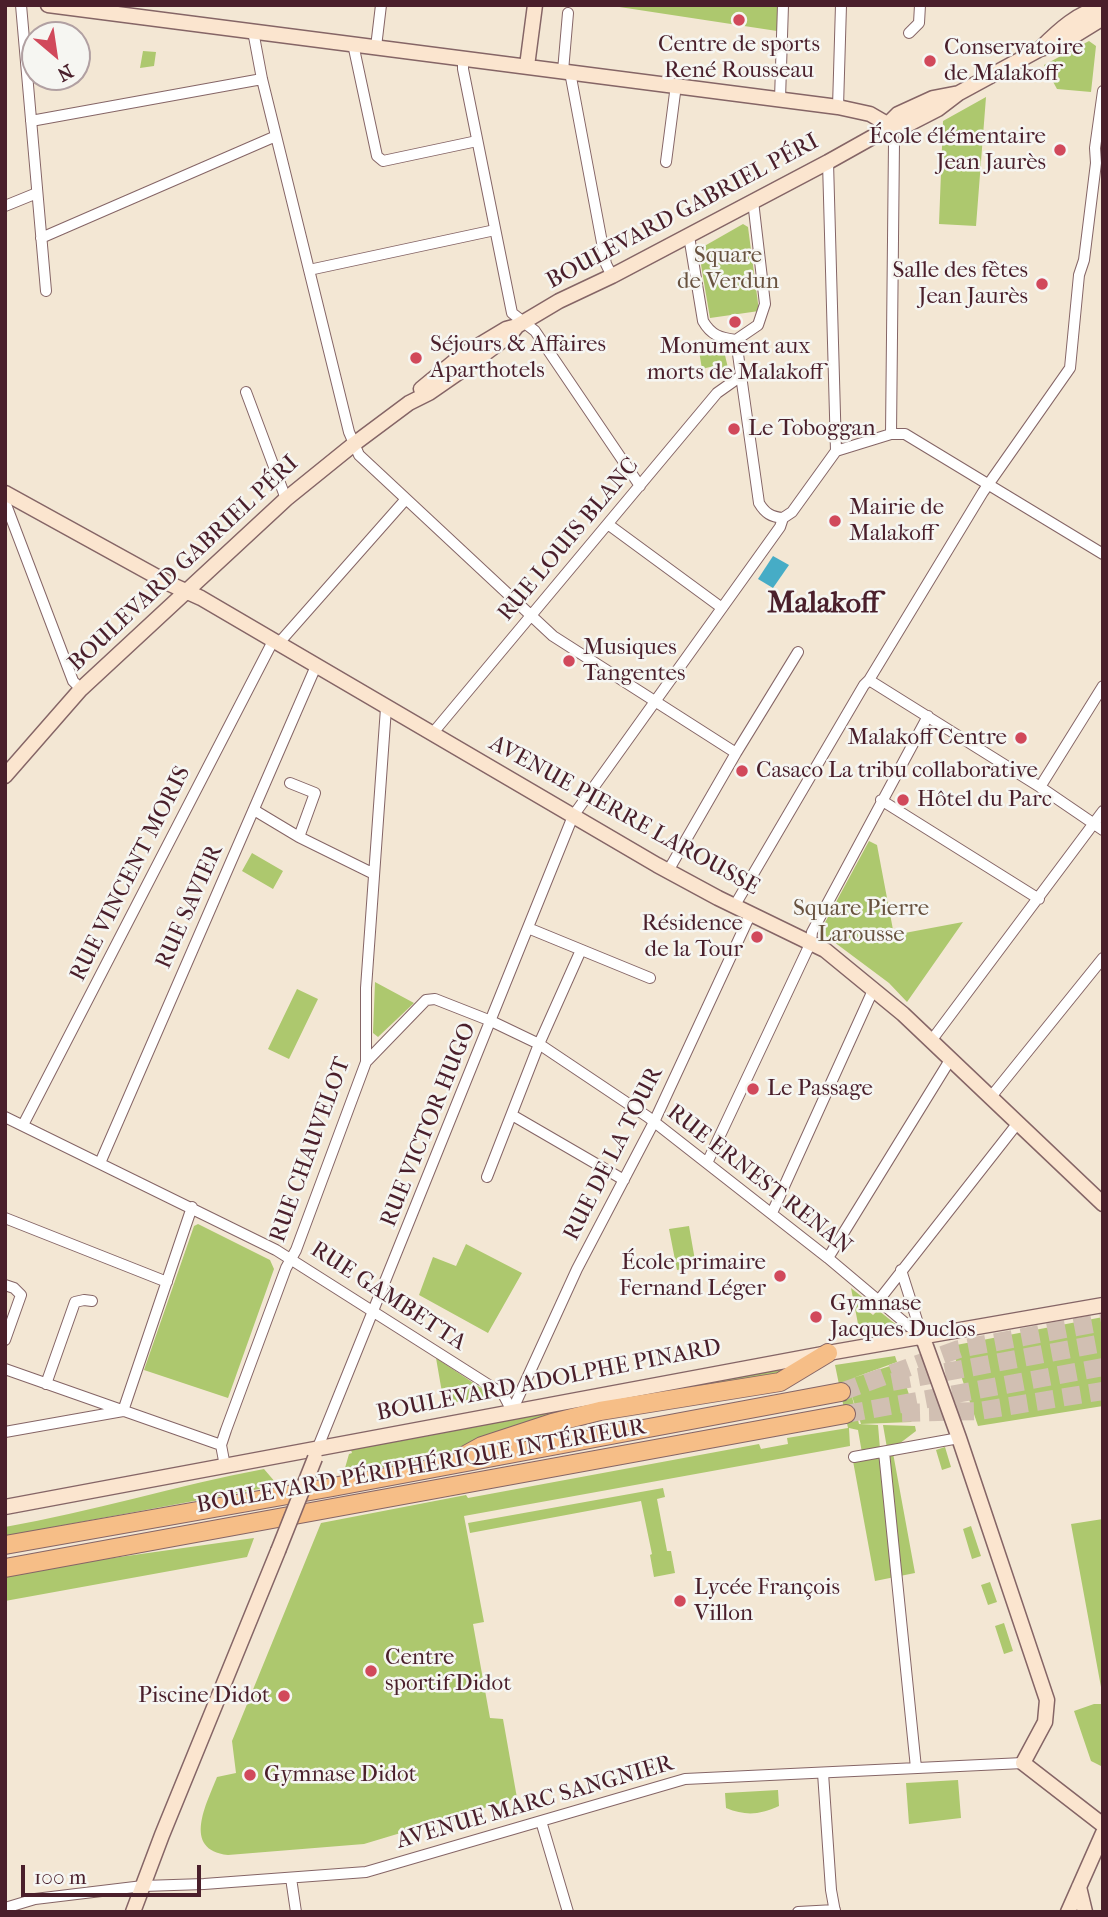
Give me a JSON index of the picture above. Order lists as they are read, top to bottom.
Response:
{
  "streets": {
    "highway": ["BOULEVARD PÉRIPHÉRIQUE INTÉRIEUR"],
    "street": [
      "BOULEVARD GABRIEL PÉRI",
      "RUE LOUIS BLANC",
      "AVENUE PIERRE LAROUSSE",
      "RUE VINCENT MORIS",
      "RUE SAVIER",
      "RUE VICTOR HUGO",
      "RUE CHAUVELOT",
      "RUE DE LA TOUR",
      "RUE ERNEST RENAN",
      "RUE GAMBETTA",
      "BOULEVARD ADOLPHE PINARD",
      "AVENUE MARC SANGNIER"
    ]
  },
  "crossings": [
    ["BOULEVARD GABRIEL PÉRI", "AVENUE PIERRE LAROUSSE"],
    ["RUE LOUIS BLANC", "AVENUE PIERRE LAROUSSE"],
    ["AVENUE PIERRE LAROUSSE", "RUE VINCENT MORIS"],
    ["AVENUE PIERRE LAROUSSE", "RUE SAVIER"],
    ["AVENUE PIERRE LAROUSSE", "RUE VICTOR HUGO"],
    ["AVENUE PIERRE LAROUSSE", "RUE CHAUVELOT"],
    ["AVENUE PIERRE LAROUSSE", "RUE DE LA TOUR"],
    ["RUE VINCENT MORIS", "RUE GAMBETTA"],
    ["RUE SAVIER", "RUE GAMBETTA"],
    ["RUE VICTOR HUGO", "RUE ERNEST RENAN"],
    ["RUE VICTOR HUGO", "RUE GAMBETTA"],
    ["RUE VICTOR HUGO", "BOULEVARD ADOLPHE PINARD"],
    ["RUE CHAUVELOT", "RUE ERNEST RENAN"],
    ["RUE CHAUVELOT", "RUE GAMBETTA"],
    ["RUE DE LA TOUR", "RUE ERNEST RENAN"],
    ["RUE DE LA TOUR", "RUE GAMBETTA"],
    ["RUE DE LA TOUR", "BOULEVARD ADOLPHE PINARD"],
    ["RUE ERNEST RENAN", "BOULEVARD ADOLPHE PINARD"],
    ["RUE GAMBETTA", "BOULEVARD ADOLPHE PINARD"]
  ],
  "districts": ["Malakoff"],
  "parks": ["Square de Verdun", "Square Pierre Larousse"],
  "places": [
    "Centre de sports René Rousseau",
    "Conservatoire de Malakoff",
    "École élémentaire Jean Jaurès",
    "Salle des fêtes Jean Jaurès",
    "Monument aux morts de Malakoff",
    "Séjours & Affaires Aparthotels",
    "Le Toboggan",
    "Mairie de Malakoff",
    "Musiques Tangentes",
    "Malakoff Centre",
    "Casaco La tribu collaborative",
    "Hôtel du Parc",
    "Résidence de la Tour",
    "Le Passage",
    "École primaire Fernand Léger",
    "Gymnase Jacques Duclos",
    "Lycée François Villon",
    "Centre sportif Didot",
    "Piscine Didot",
    "Gymnase Didot"
  ],
  "scale_bar": "100 m",
  "north": "bottom right"
}
